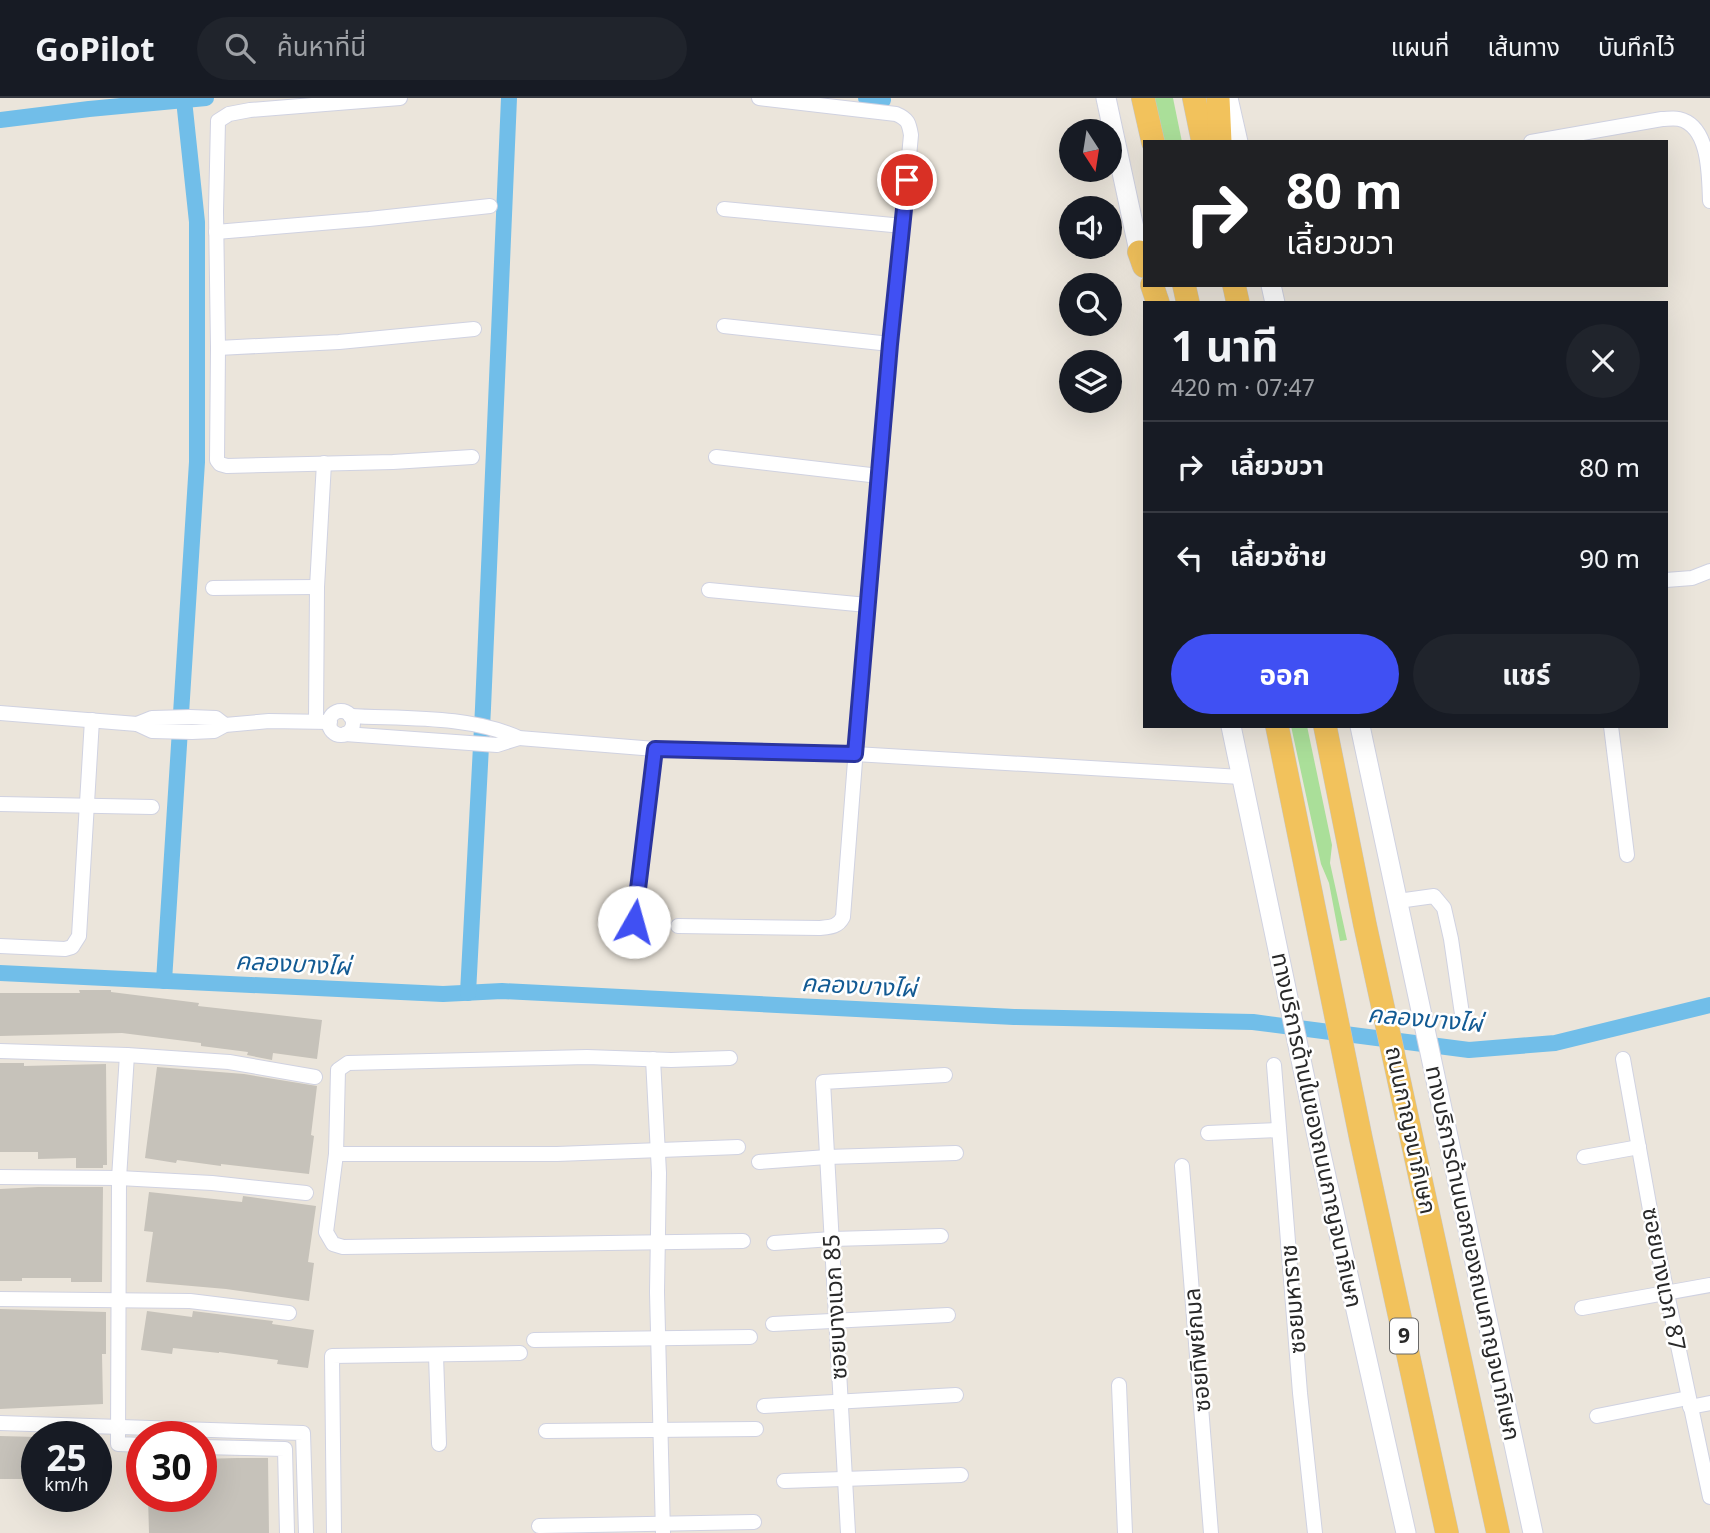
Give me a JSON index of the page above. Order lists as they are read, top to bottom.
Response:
{
  "streets": {
    "highway": ["ถนนกาญจนาภิเษก", "9"],
    "main road": ["ทางบริการด้านในของถนนกาญจนาภิเษก", "ทางบริการด้านนอกของถนนกาญจนาภิเษก"],
    "street": [
      "ซอยบางแวก 87",
      "ซอยมหาราช",
      "ซอยบางแวก 85",
      "ซอยทิพย์กมล"
    ]
  },
  "water": ["คลองบางไผ่"],
  "north": "bottom",
  "page": {
    "header": "GoPilot",
    "search": "ค้นหาที่นี่",
    "nav": ["แผนที่", "เส้นทาง", "บันทึกไว้"],
    "turn": ["80 m", "เลี้ยวขวา"],
    "heading": ["1 นาที", "420 m · 07:47"],
    "list": [
      {
        "name": "เลี้ยวขวา",
        "value": "80 m"
      },
      {
        "name": "เลี้ยวซ้าย",
        "value": "90 m"
      }
    ],
    "buttons": ["ออก", "แชร์"],
    "speed": "25 km/h",
    "limit": "30"
  }
}
